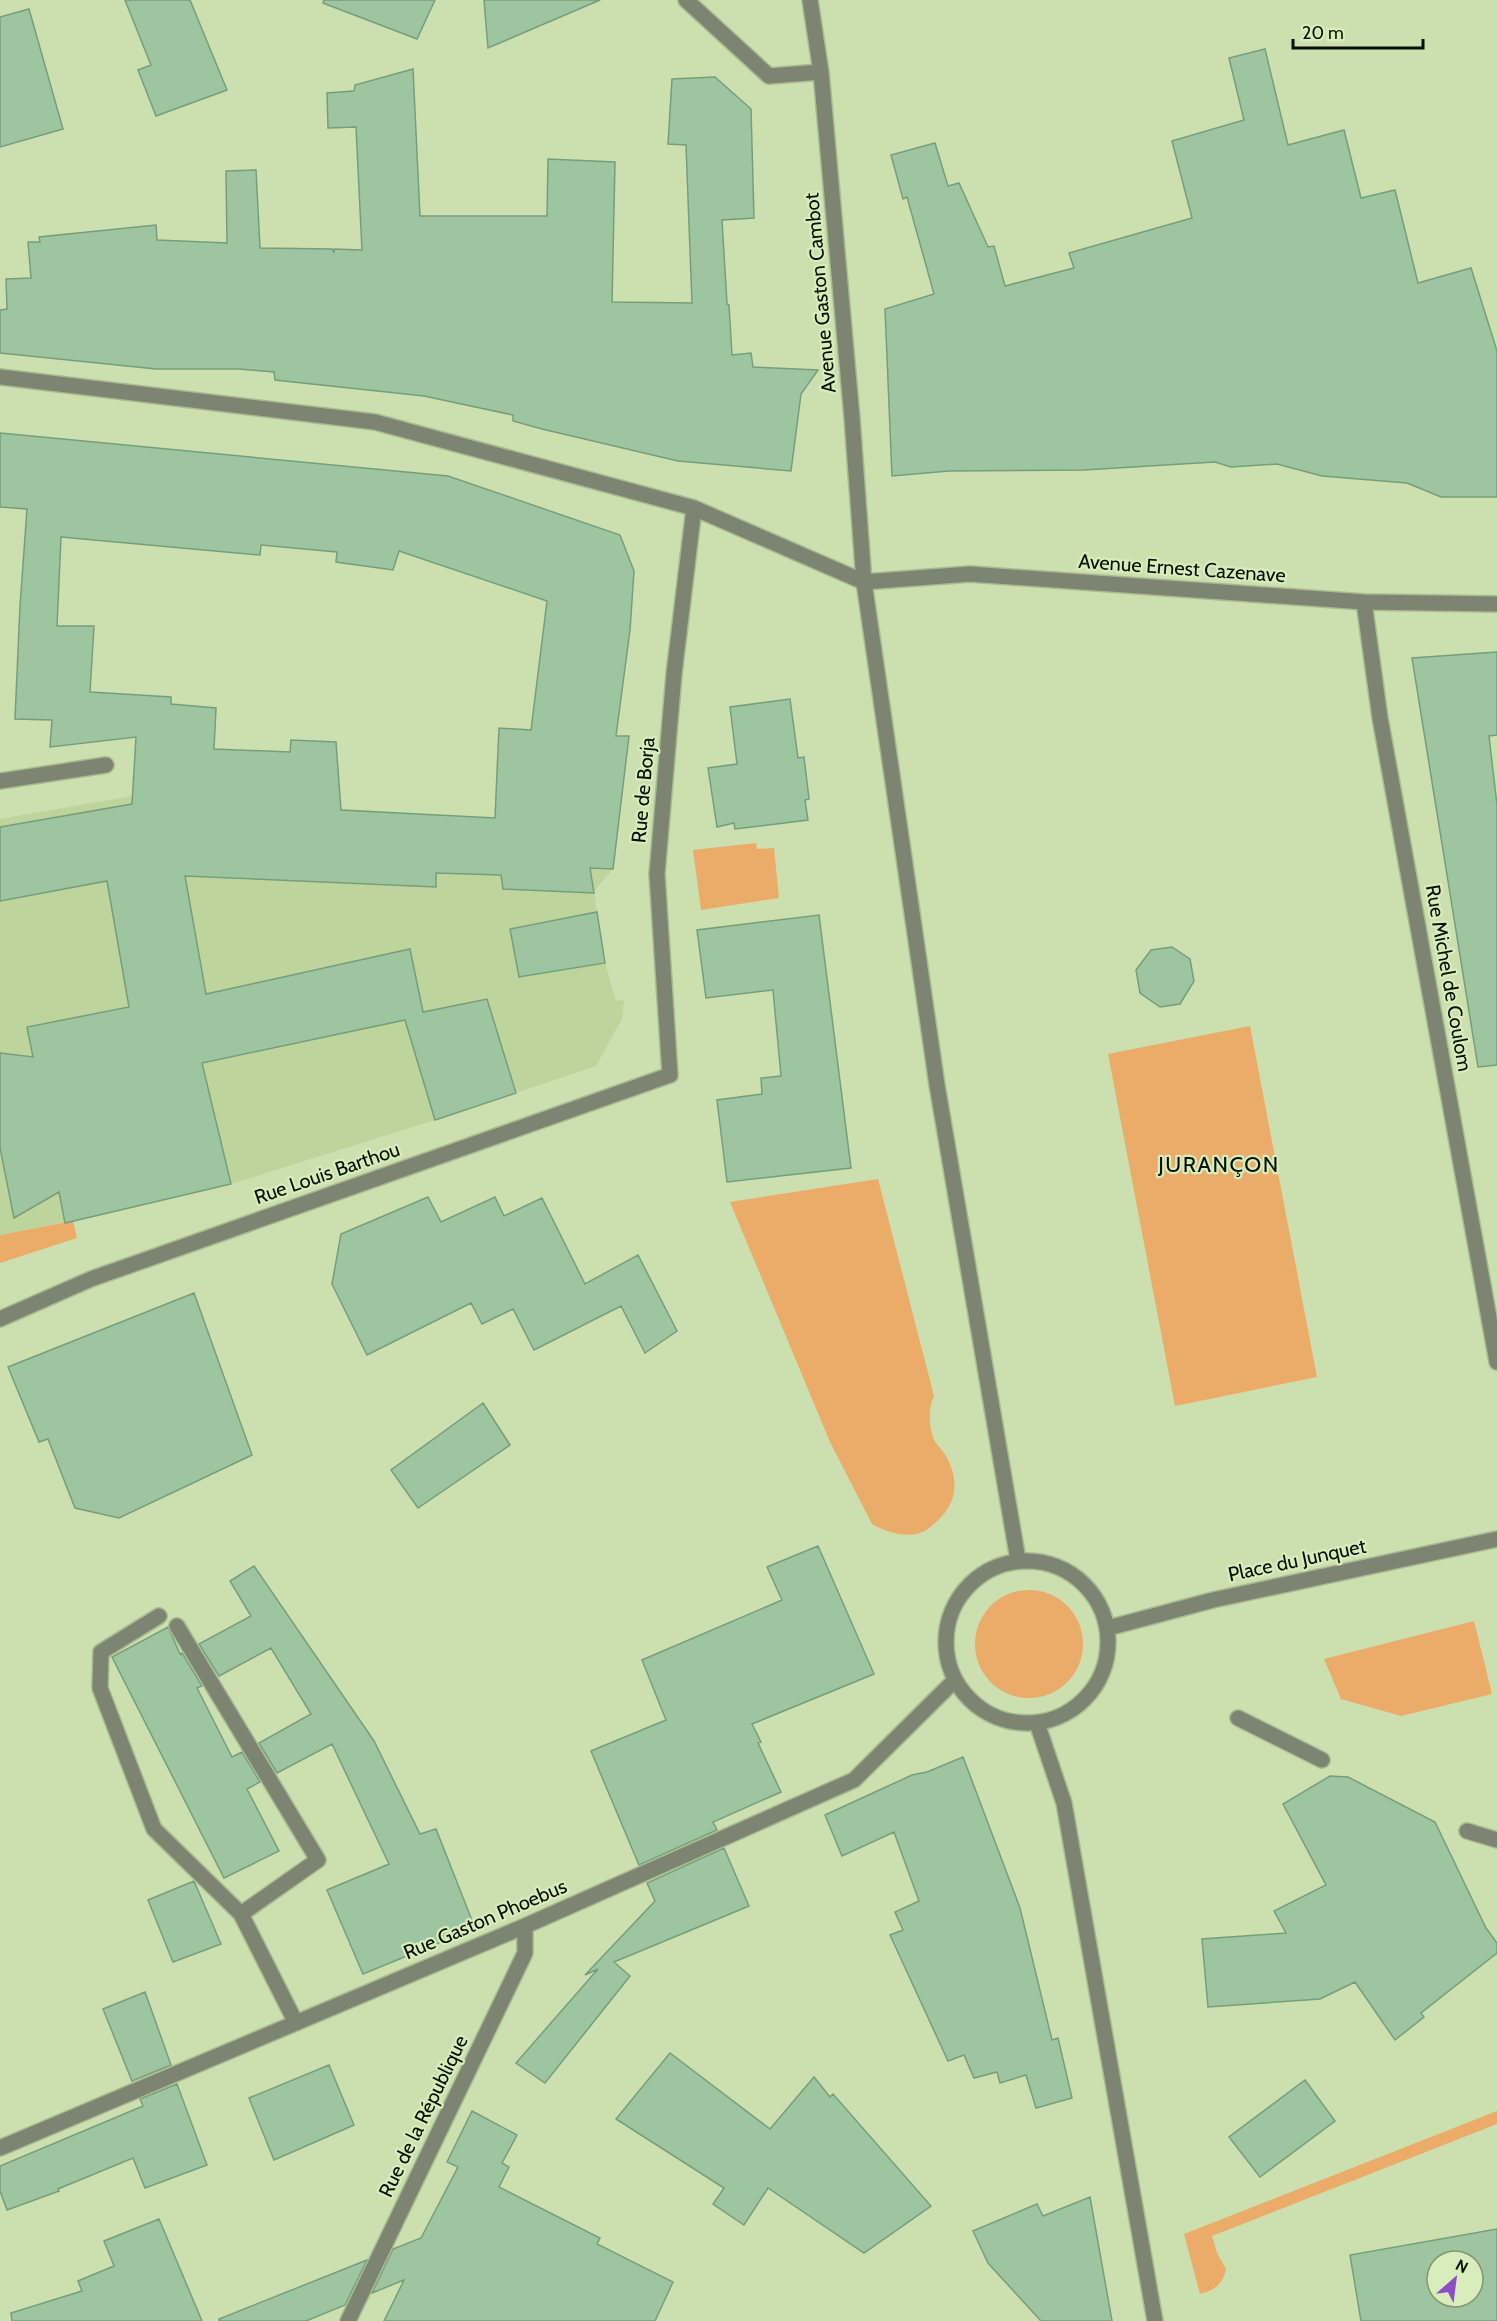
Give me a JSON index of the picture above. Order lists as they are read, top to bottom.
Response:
{
  "streets": {
    "street": [
      "Avenue Gaston Cambot",
      "Avenue Ernest Cazenave",
      "Rue de Borja",
      "Rue Michel de Coulom",
      "Rue Louis Barthou",
      "Place du Junquet",
      "Rue Gaston Phoebus",
      "Rue de la République"
    ]
  },
  "crossings": [
    ["Avenue Gaston Cambot", "Avenue Ernest Cazenave"],
    ["Avenue Gaston Cambot", "Place du Junquet"],
    ["Avenue Gaston Cambot", "Rue Gaston Phoebus"],
    ["Avenue Ernest Cazenave", "Rue Michel de Coulom"],
    ["Rue de Borja", "Rue Louis Barthou"],
    ["Place du Junquet", "Rue Gaston Phoebus"],
    ["Rue Gaston Phoebus", "Rue de la République"]
  ],
  "districts": ["JURANÇON"],
  "scale_bar": "20 m",
  "north": "top right"
}
